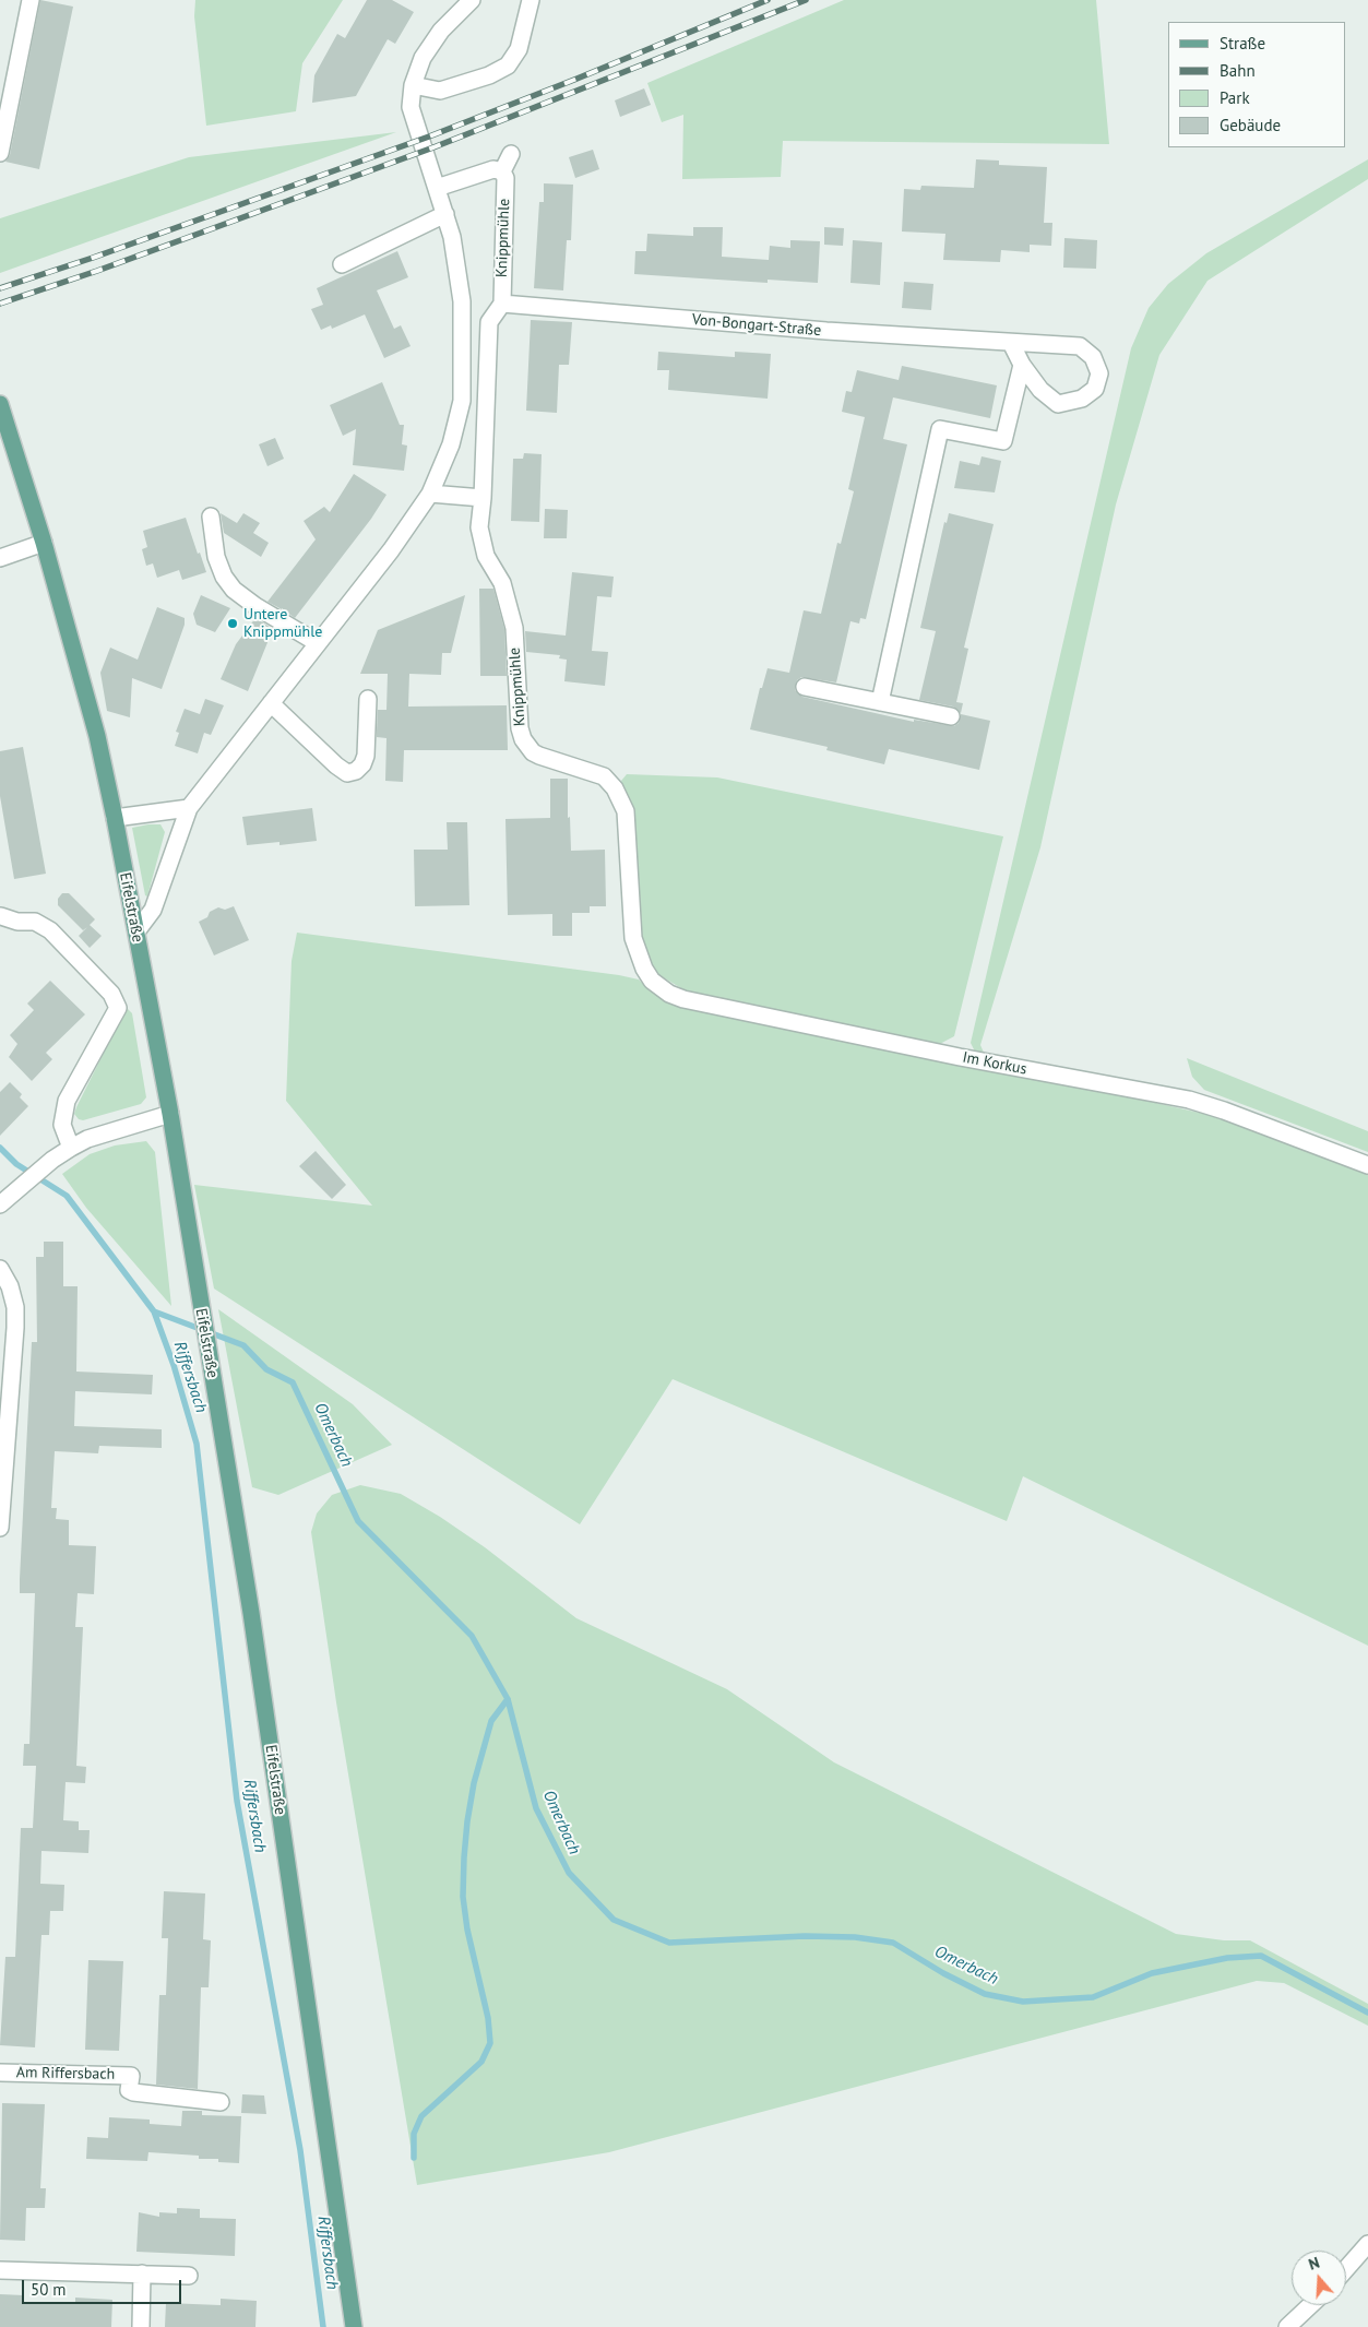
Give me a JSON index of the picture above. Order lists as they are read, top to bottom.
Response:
{
  "streets": {
    "main road": ["Eifelstraße"],
    "street": [
      "Knippmühle",
      "Von-Bongart-Straße",
      "Im Korkus",
      "Am Riffersbach"
    ]
  },
  "crossings": [
    ["Knippmühle", "Von-Bongart-Straße"],
    ["Knippmühle", "Im Korkus"]
  ],
  "water": ["Riffersbach", "Omerbach"],
  "places": ["Untere Knippmühle"],
  "legend": [
    "Straße",
    "Bahn",
    "Park",
    "Gebäude"
  ],
  "scale_bar": "50 m",
  "north": "top"
}
